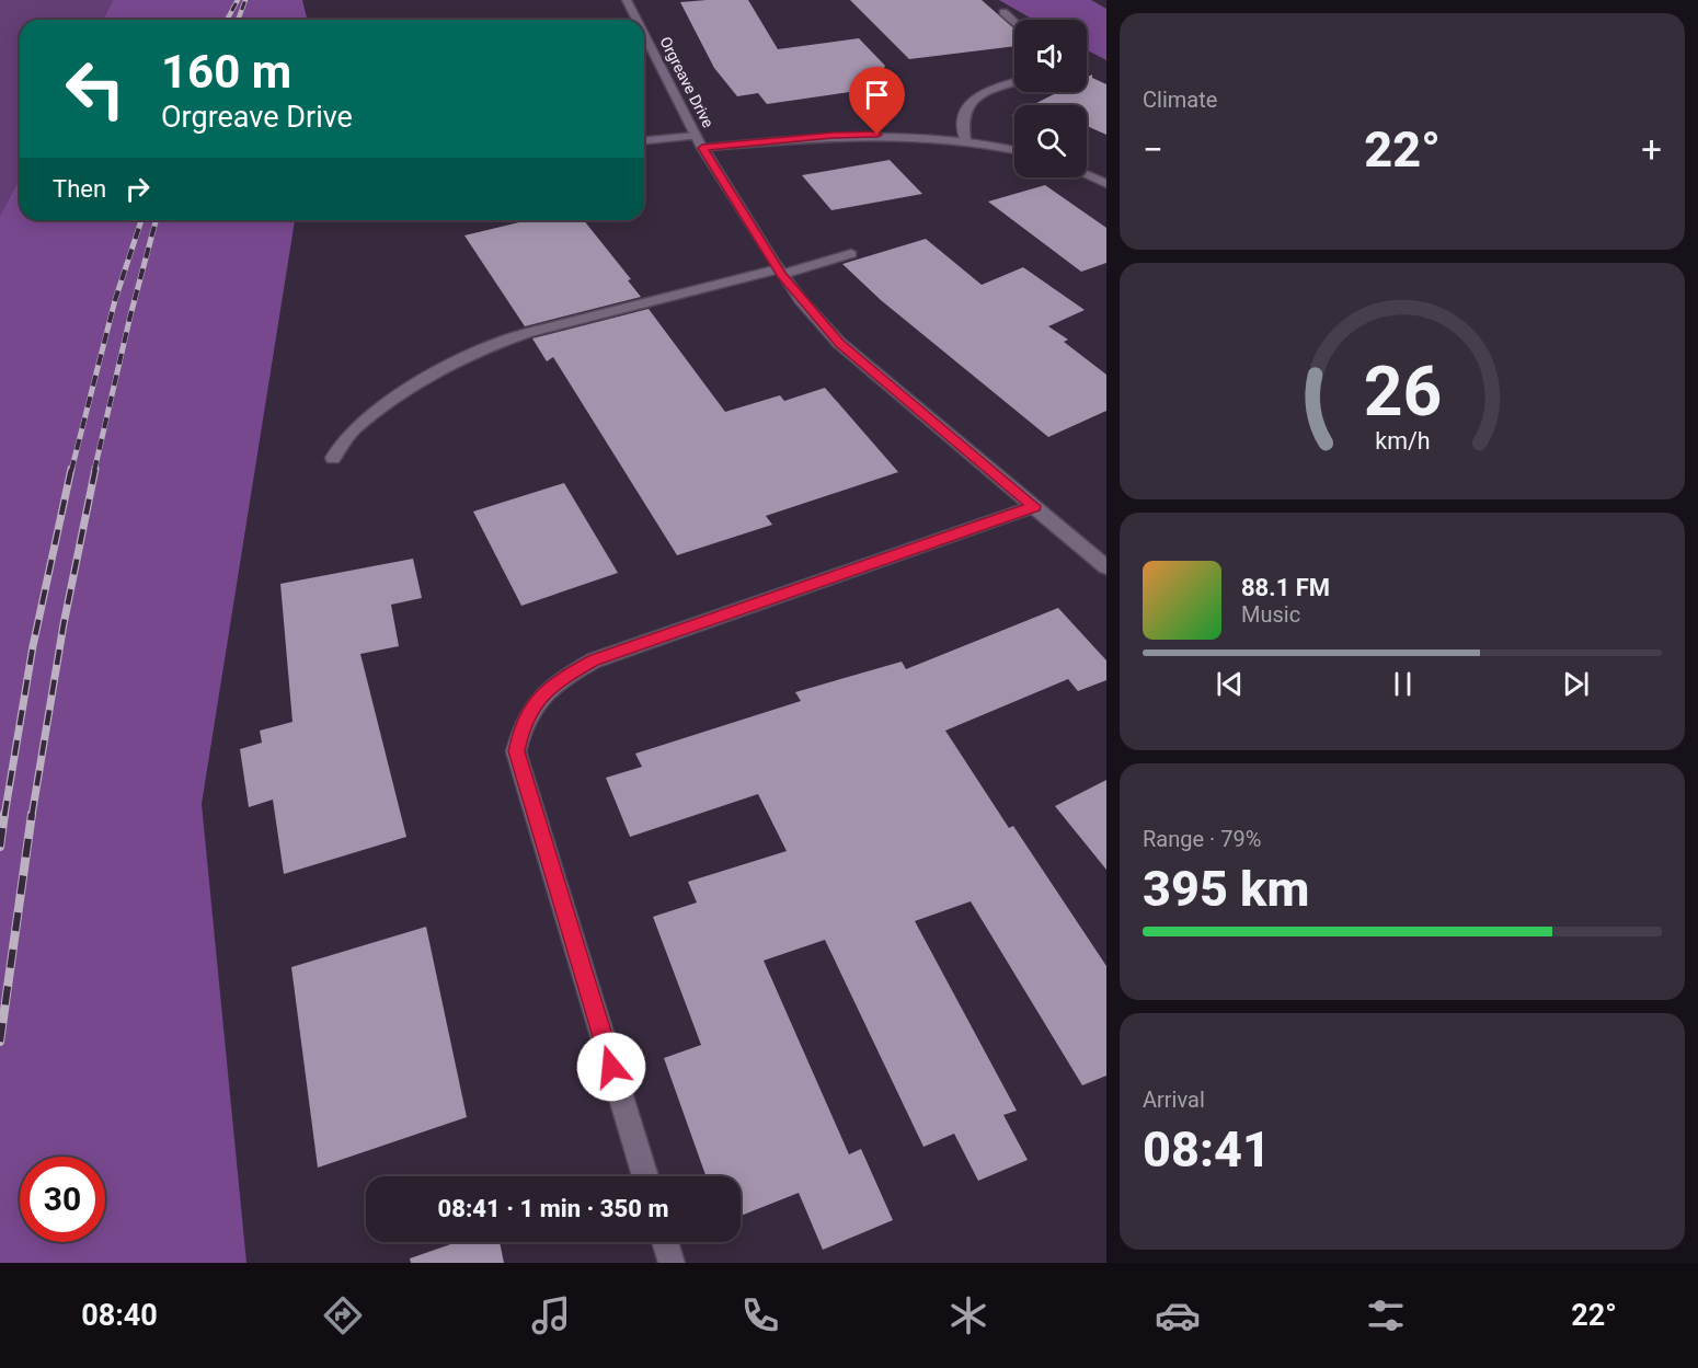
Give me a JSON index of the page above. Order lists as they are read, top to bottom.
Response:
{
  "streets": {
    "street": ["Orgreave Drive"]
  },
  "page": {
    "tile": [
      "Climate",
      ["Range · 79%", "395 km"],
      ["Arrival", "08:41"]
    ],
    "turn": ["160 m", "Orgreave Drive"],
    "heat": ["−", "22°", "+"],
    "then": "Then",
    "song": ["88.1 FM", "Music"],
    "limit": "30",
    "trip": "08:41 · 1 min · 350 m",
    "tabs": ["08:40", "22°"],
    "gauge": ["26", "km/h"]
  }
}
